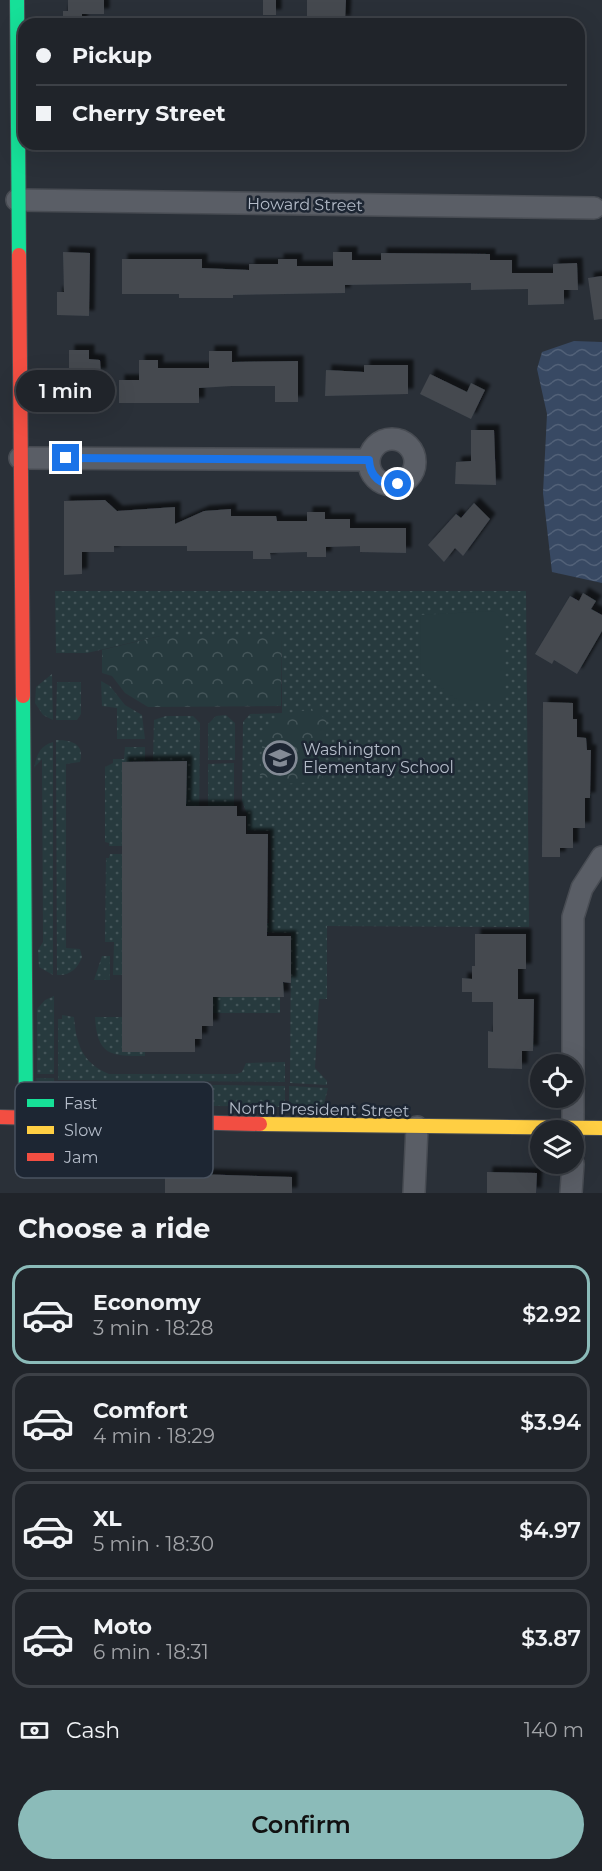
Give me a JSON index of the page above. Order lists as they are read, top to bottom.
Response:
{
  "streets": {
    "street": ["Howard Street", "North President Street"]
  },
  "places": {
    "school or university": ["Washington Elementary School"]
  },
  "legend": ["Fast", "Slow", "Jam"],
  "page": {
    "banner": ["Pickup", "Cherry Street"],
    "bubble": "1 min",
    "heading": "Choose a ride",
    "list": [
      {
        "name": "Economy",
        "note": "3 min · 18:28",
        "value": "$2.92"
      },
      {
        "name": "Comfort",
        "note": "4 min · 18:29",
        "value": "$3.94"
      },
      {
        "name": "XL",
        "note": "5 min · 18:30",
        "value": "$4.97"
      },
      {
        "name": "Moto",
        "note": "6 min · 18:31",
        "value": "$3.87"
      }
    ],
    "pay": ["Cash", "140 m"],
    "buttons": "Confirm"
  }
}
